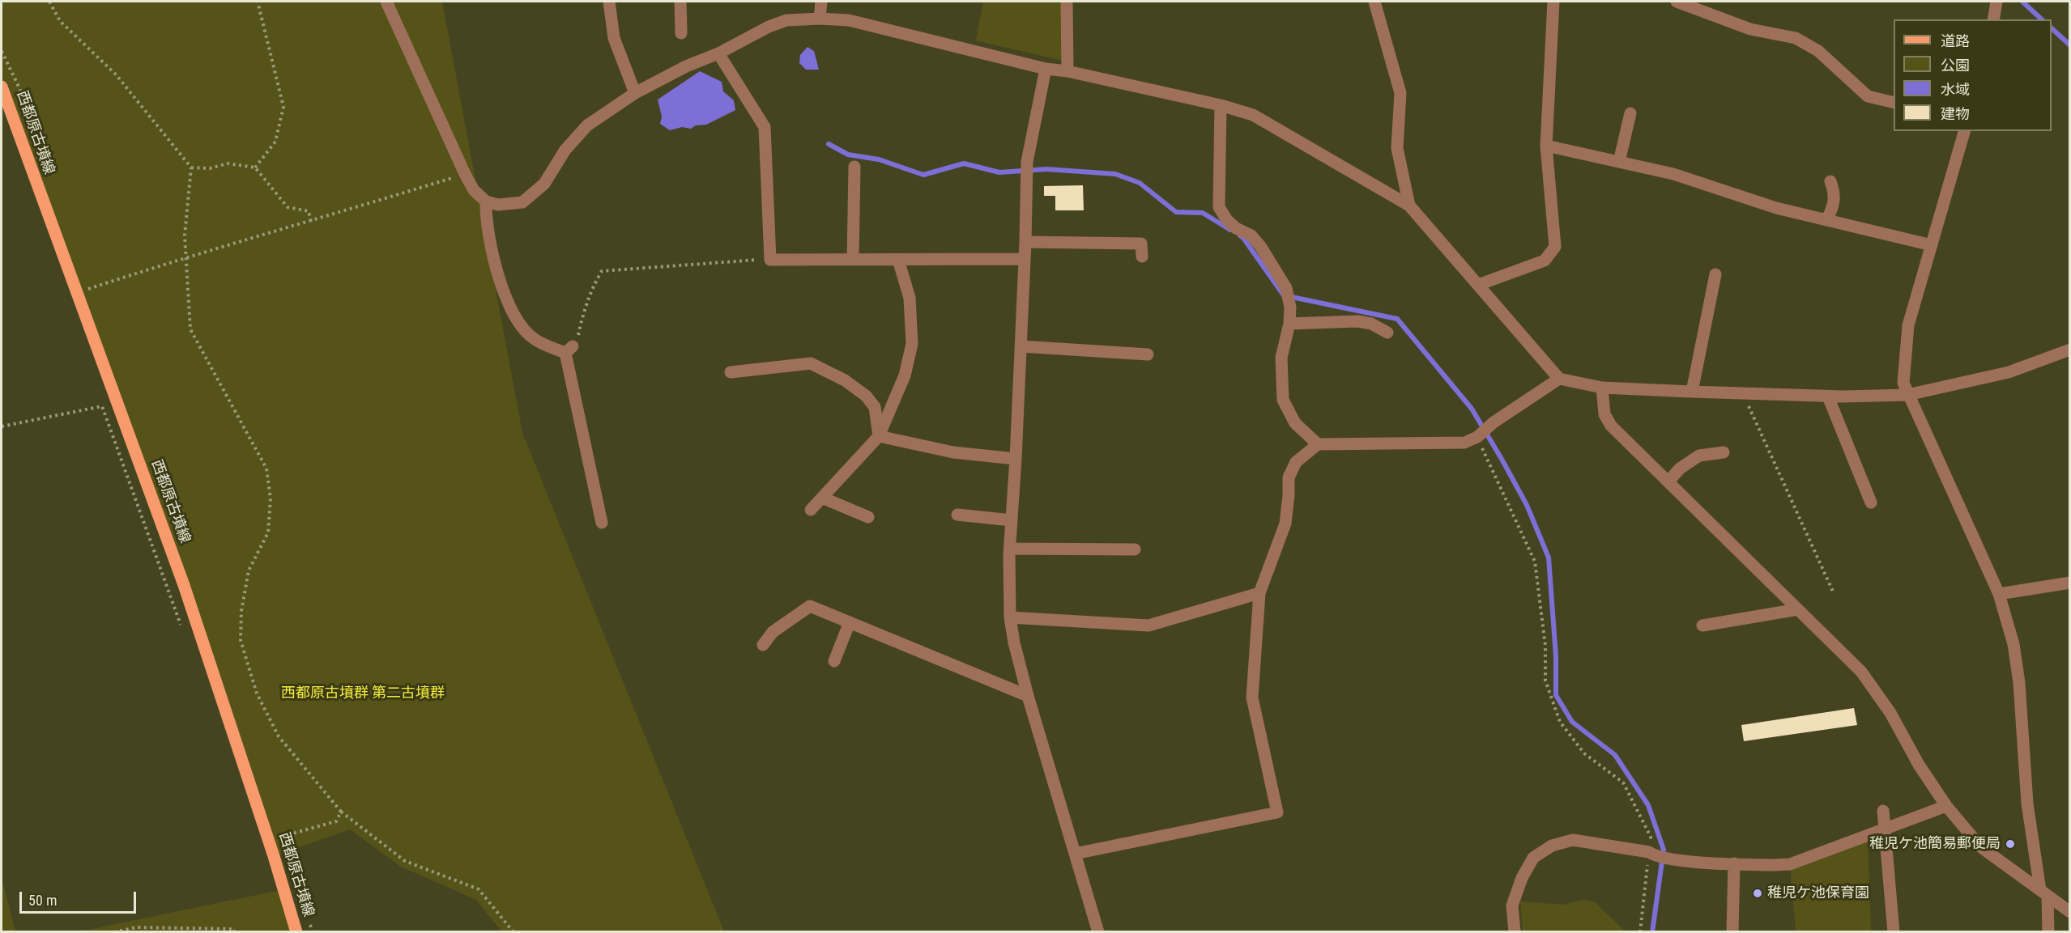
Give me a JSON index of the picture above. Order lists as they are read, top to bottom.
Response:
{
  "streets": {
    "main road": ["西都原古墳線"]
  },
  "parks": ["西都原古墳群 第二古墳群"],
  "places": ["稚児ケ池簡易郵便局", "稚児ケ池保育園"],
  "legend": [
    "道路",
    "公園",
    "水域",
    "建物"
  ],
  "scale_bar": "50 m"
}
